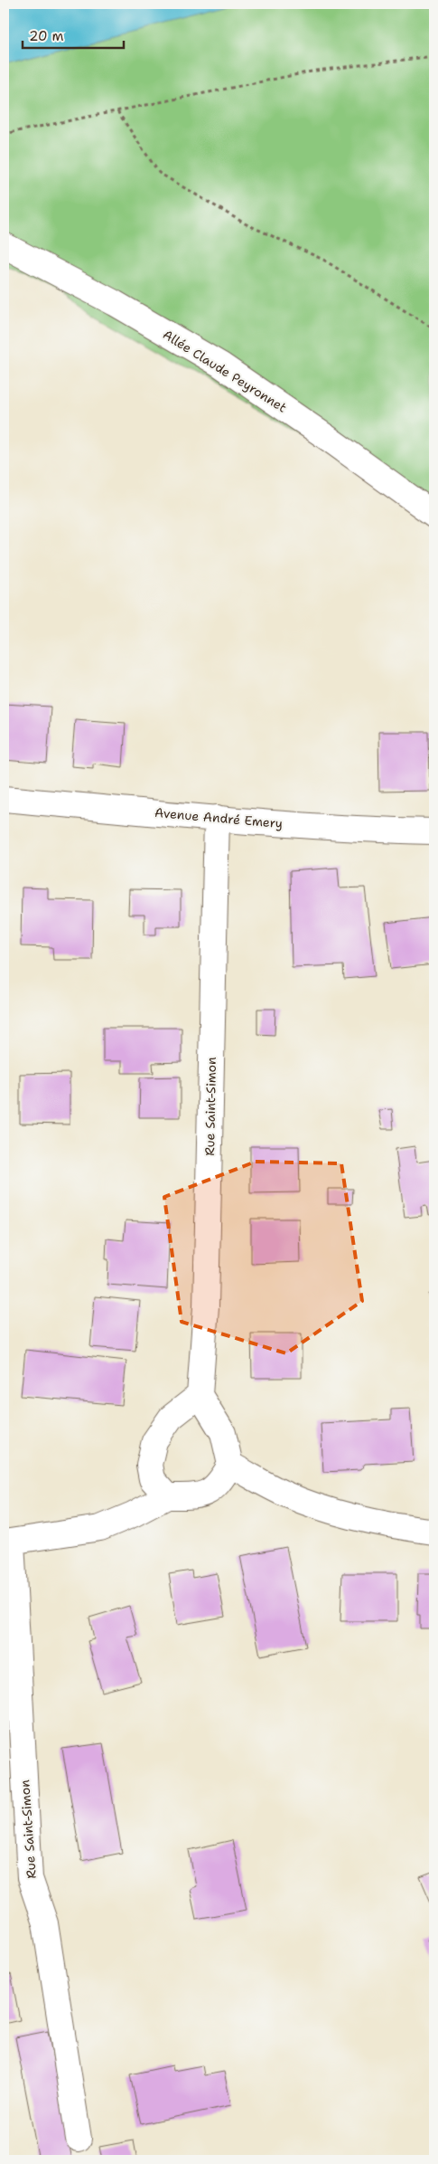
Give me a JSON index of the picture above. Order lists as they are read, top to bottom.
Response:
{
  "streets": {
    "street": ["Allée Claude Peyronnet", "Avenue André Emery", "Rue Saint-Simon"]
  },
  "crossings": [
    ["Avenue André Emery", "Rue Saint-Simon"]
  ],
  "scale_bar": "20 m"
}
